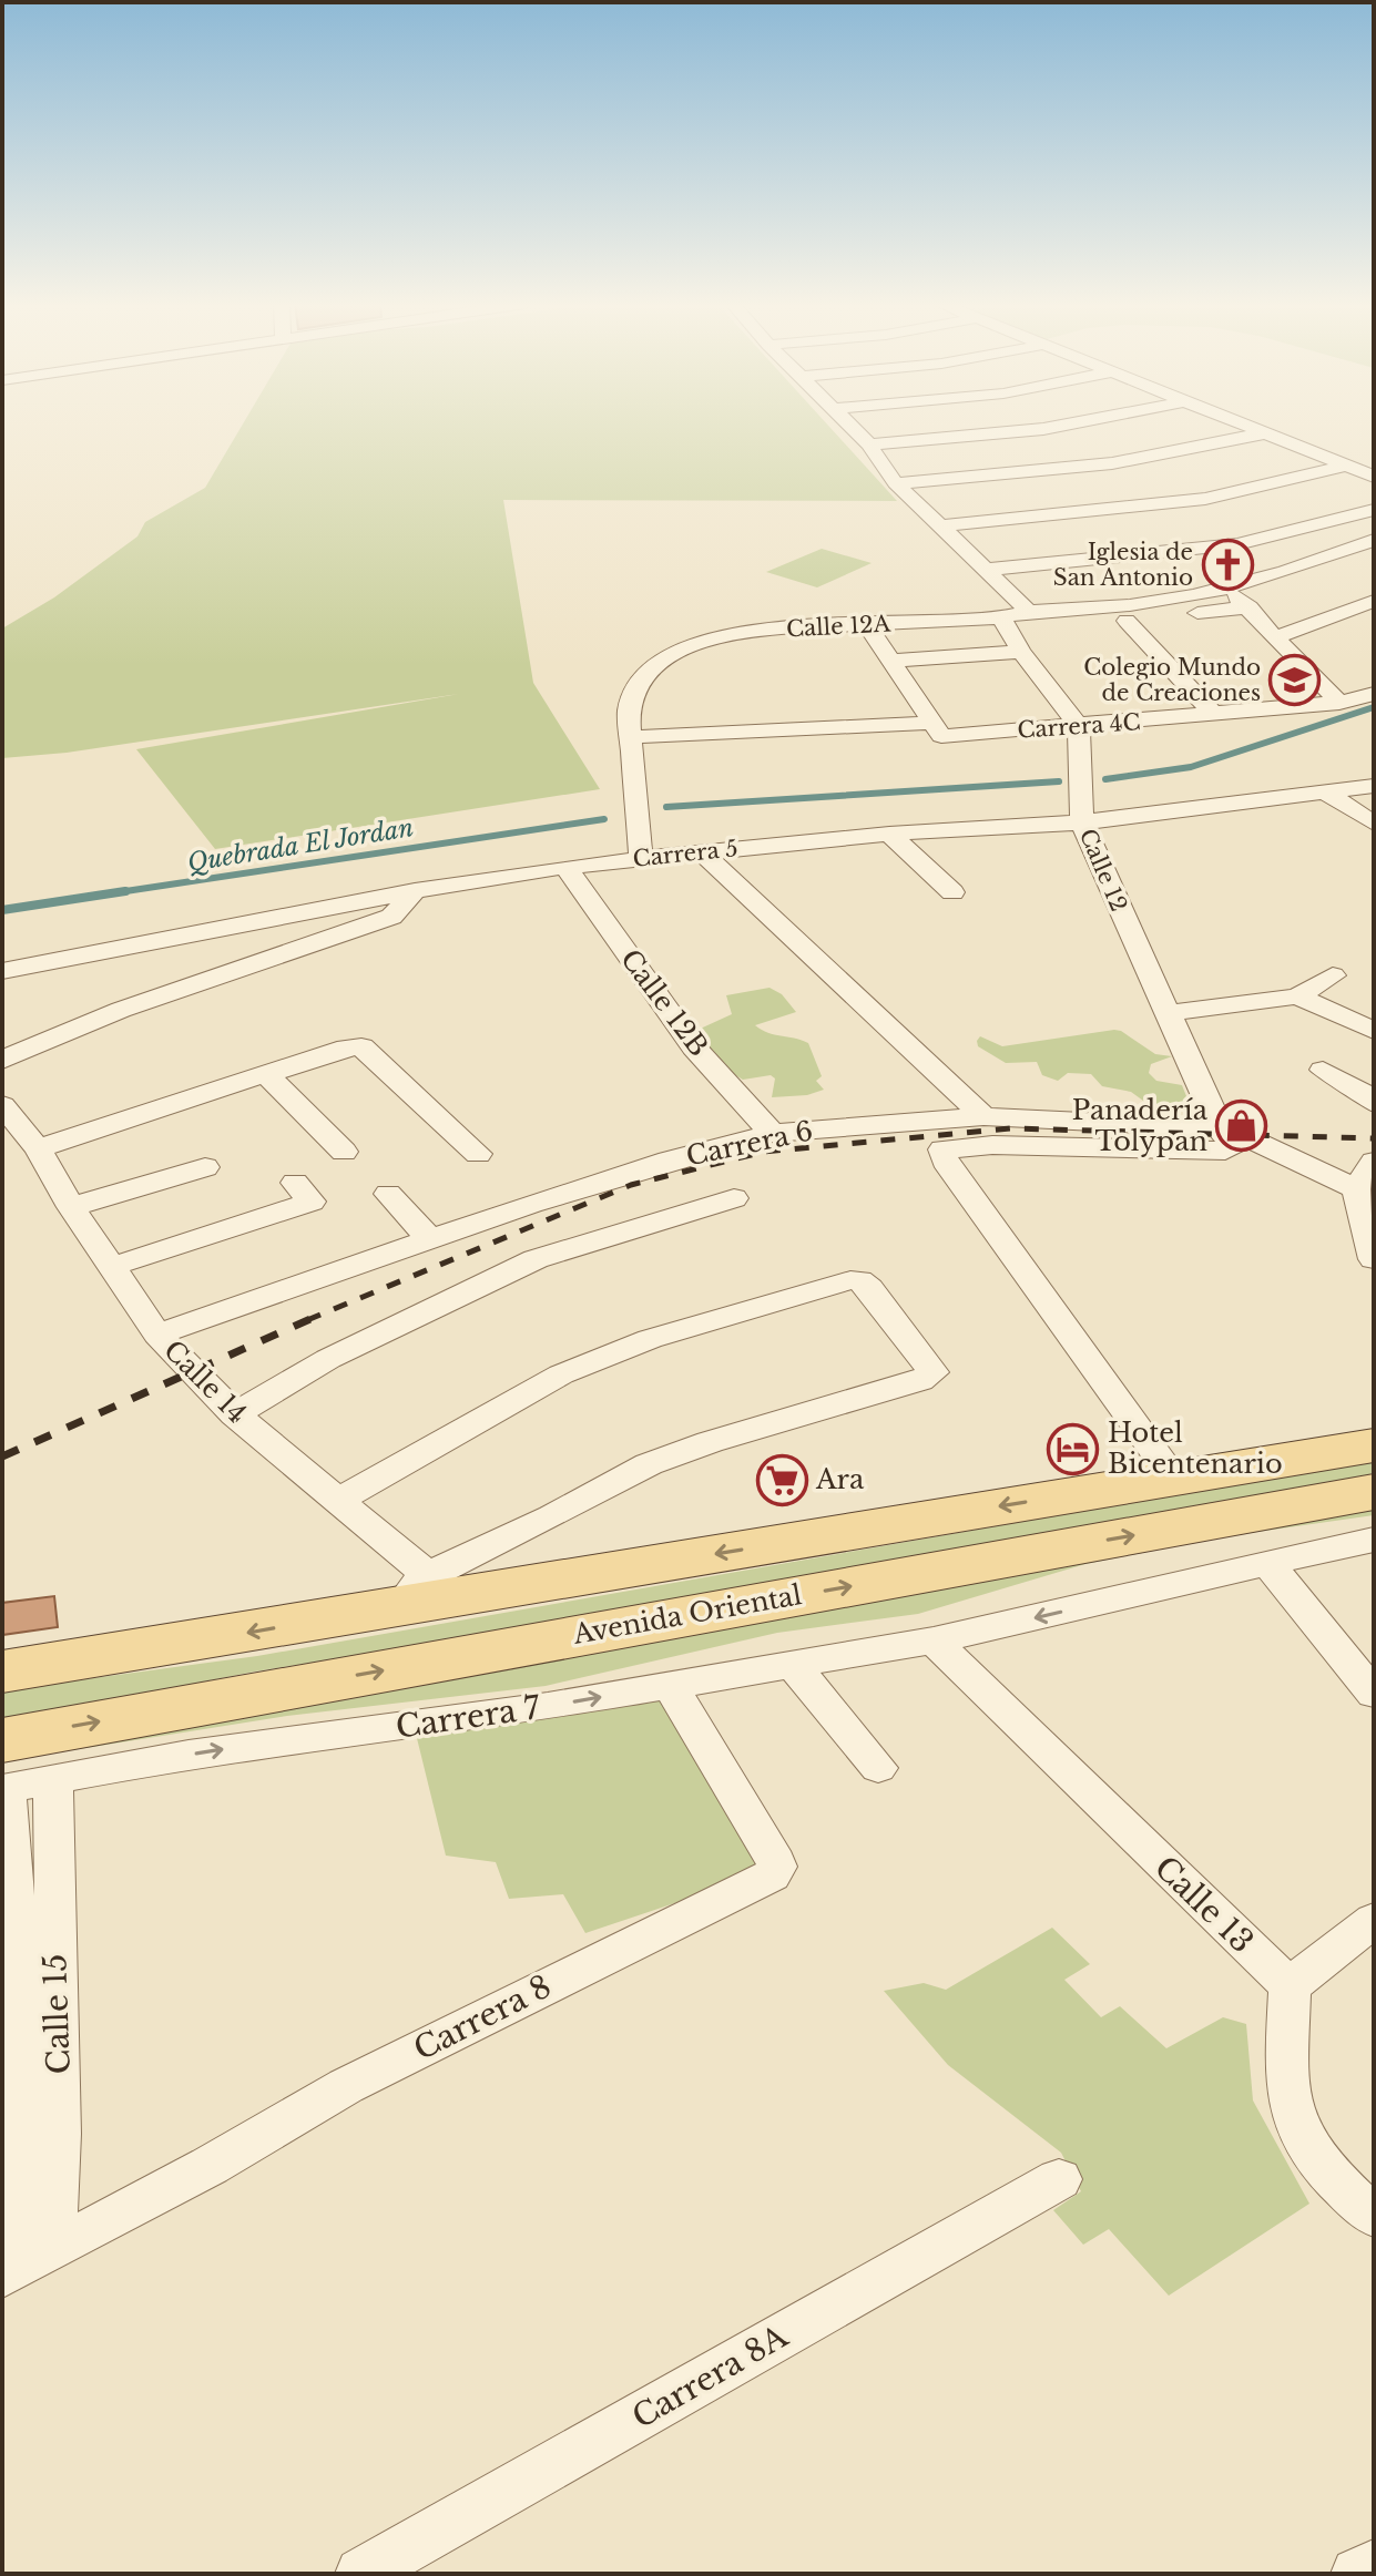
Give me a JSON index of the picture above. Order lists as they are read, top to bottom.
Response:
{
  "streets": {
    "main road": ["Avenida Oriental"],
    "street": [
      "Calle 12A",
      "Carrera 4C",
      "Carrera 5",
      "Calle 12",
      "Calle 12B",
      "Carrera 6",
      "Calle 14",
      "Carrera 7",
      "Calle 13",
      "Calle 15",
      "Carrera 8",
      "Carrera 8A"
    ]
  },
  "crossings": [
    ["Calle 12A", "Carrera 4C"],
    ["Calle 12A", "Carrera 5"],
    ["Carrera 4C", "Calle 12"],
    ["Carrera 5", "Calle 12"],
    ["Carrera 5", "Calle 12B"],
    ["Calle 12", "Carrera 6"],
    ["Calle 12B", "Carrera 6"],
    ["Carrera 6", "Calle 14"],
    ["Calle 14", "Avenida Oriental"],
    ["Avenida Oriental", "Carrera 7"],
    ["Avenida Oriental", "Calle 15"],
    ["Carrera 7", "Calle 13"],
    ["Carrera 7", "Calle 15"],
    ["Carrera 7", "Carrera 8"],
    ["Calle 15", "Carrera 8"]
  ],
  "one_way": ["Carrera 7"],
  "water": ["Quebrada El Jordan"],
  "places": {
    "church": ["Iglesia de San Antonio"],
    "school or university": ["Colegio Mundo de Creaciones"],
    "shop": ["Panadería Tolypan"],
    "hotel": ["Hotel Bicentenario"],
    "supermarket": ["Ara"]
  }
}
